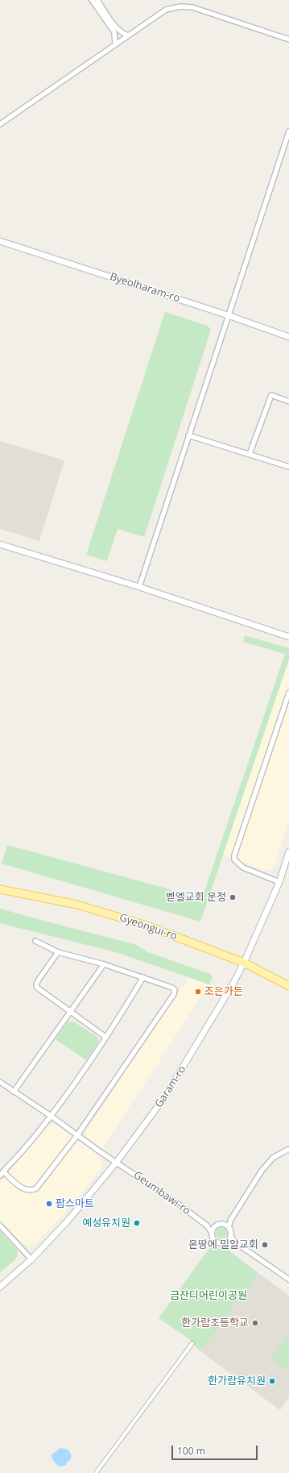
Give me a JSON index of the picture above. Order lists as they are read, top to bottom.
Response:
{
  "streets": {
    "main road": ["Gyeongui-ro"],
    "street": ["Byeolharam-ro", "Garam-ro", "Geumbawi-ro"]
  },
  "crossings": [
    ["Gyeongui-ro", "Garam-ro"],
    ["Garam-ro", "Geumbawi-ro"]
  ],
  "parks": ["금잔디어린이공원"],
  "places": [
    "벧엘교회 운정",
    "조은가든",
    "팜스마트",
    "예성유치원",
    "온땅에 밀알교회",
    "한가람초등학교",
    "한가람유치원"
  ],
  "scale_bar": "100 m"
}
